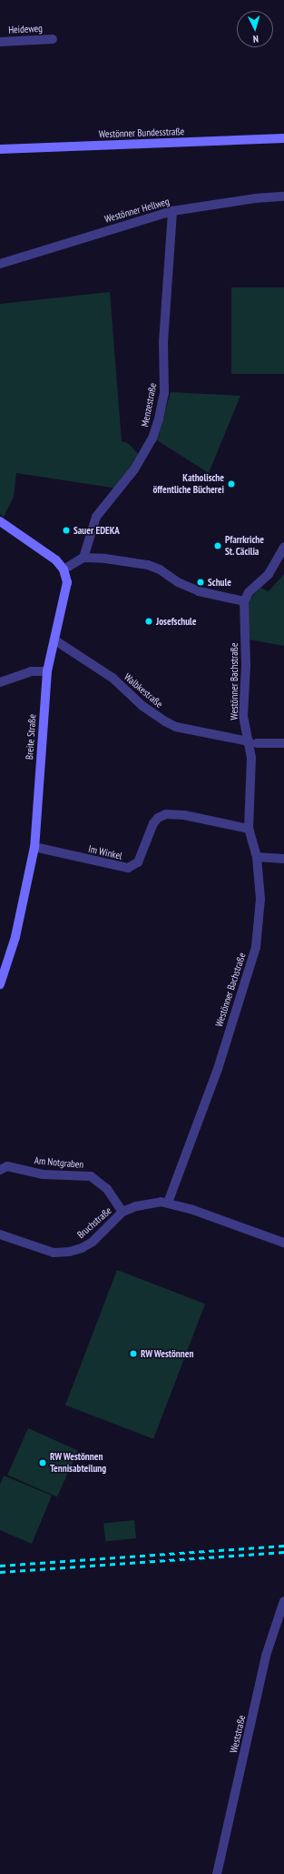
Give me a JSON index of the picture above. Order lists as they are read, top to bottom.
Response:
{
  "streets": {
    "street": [
      "Heideweg",
      "Westönner Bundesstraße",
      "Westönner Hellweg",
      "Menzestraße",
      "Westönner Bachstraße",
      "Walbkestraße",
      "Breite Straße",
      "Im Winkel",
      "Am Notgraben",
      "Bruchstraße",
      "Weststraße"
    ]
  },
  "crossings": [
    ["Westönner Hellweg", "Menzestraße"],
    ["Westönner Bachstraße", "Walbkestraße"],
    ["Westönner Bachstraße", "Im Winkel"],
    ["Westönner Bachstraße", "Bruchstraße"],
    ["Walbkestraße", "Breite Straße"],
    ["Breite Straße", "Im Winkel"],
    ["Am Notgraben", "Bruchstraße"]
  ],
  "places": [
    "Katholische öffentliche Bücherei",
    "Sauer EDEKA",
    "Pfarrkriche St. Cäcilia",
    "Schule",
    "Josefschule",
    "RW Westönnen",
    "RW Westönnen Tennisabteilung"
  ],
  "north": "bottom"
}
